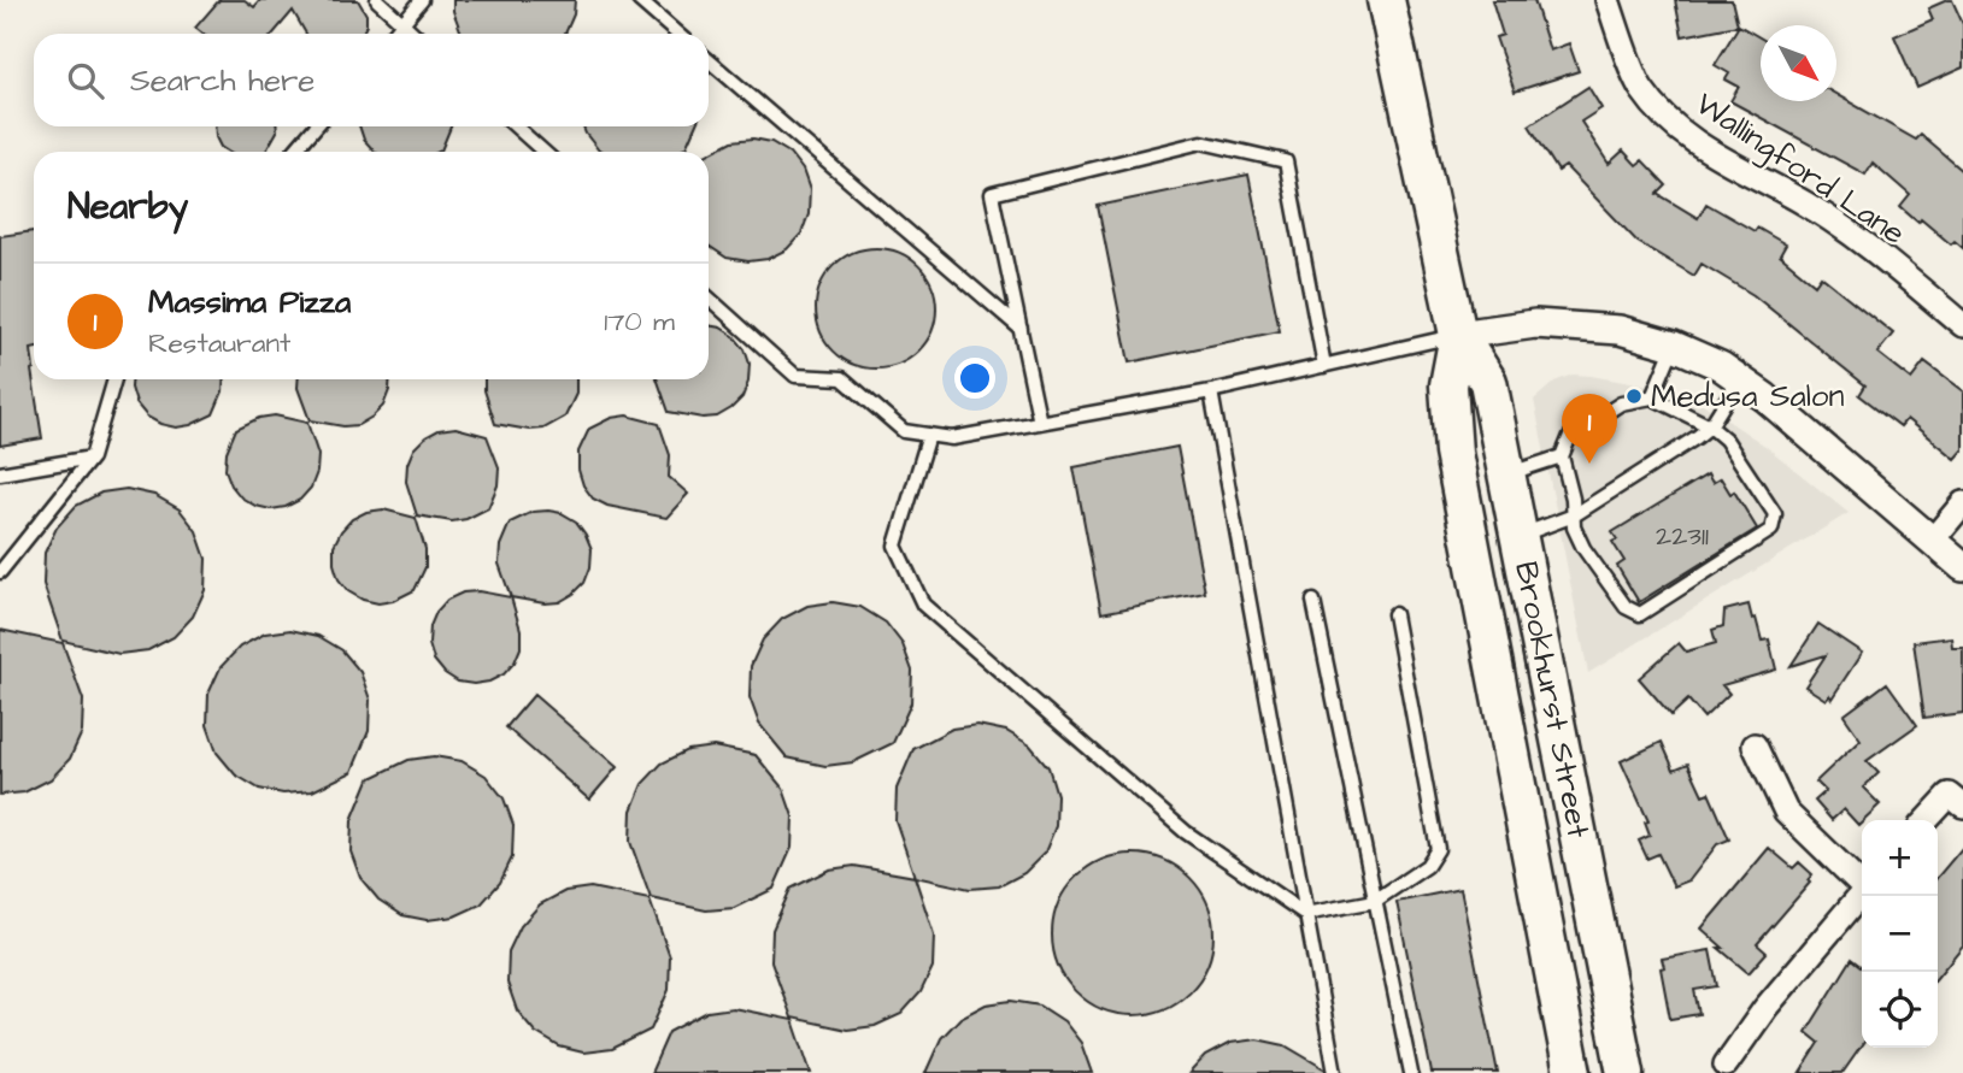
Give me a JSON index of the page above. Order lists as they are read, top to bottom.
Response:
{
  "streets": {
    "main road": ["Brookhurst Street"],
    "street": ["Wallingford Lane"]
  },
  "places": ["Medusa Salon"],
  "house_numbers": ["22311"],
  "north": "bottom right",
  "page": {
    "search": "Search here",
    "heading": "Nearby",
    "list": [
      {
        "mark": "1",
        "name": "Massima Pizza",
        "note": "Restaurant",
        "value": "170 m"
      }
    ],
    "pins": "1",
    "map_buttons": ["+", "−"]
  }
}
